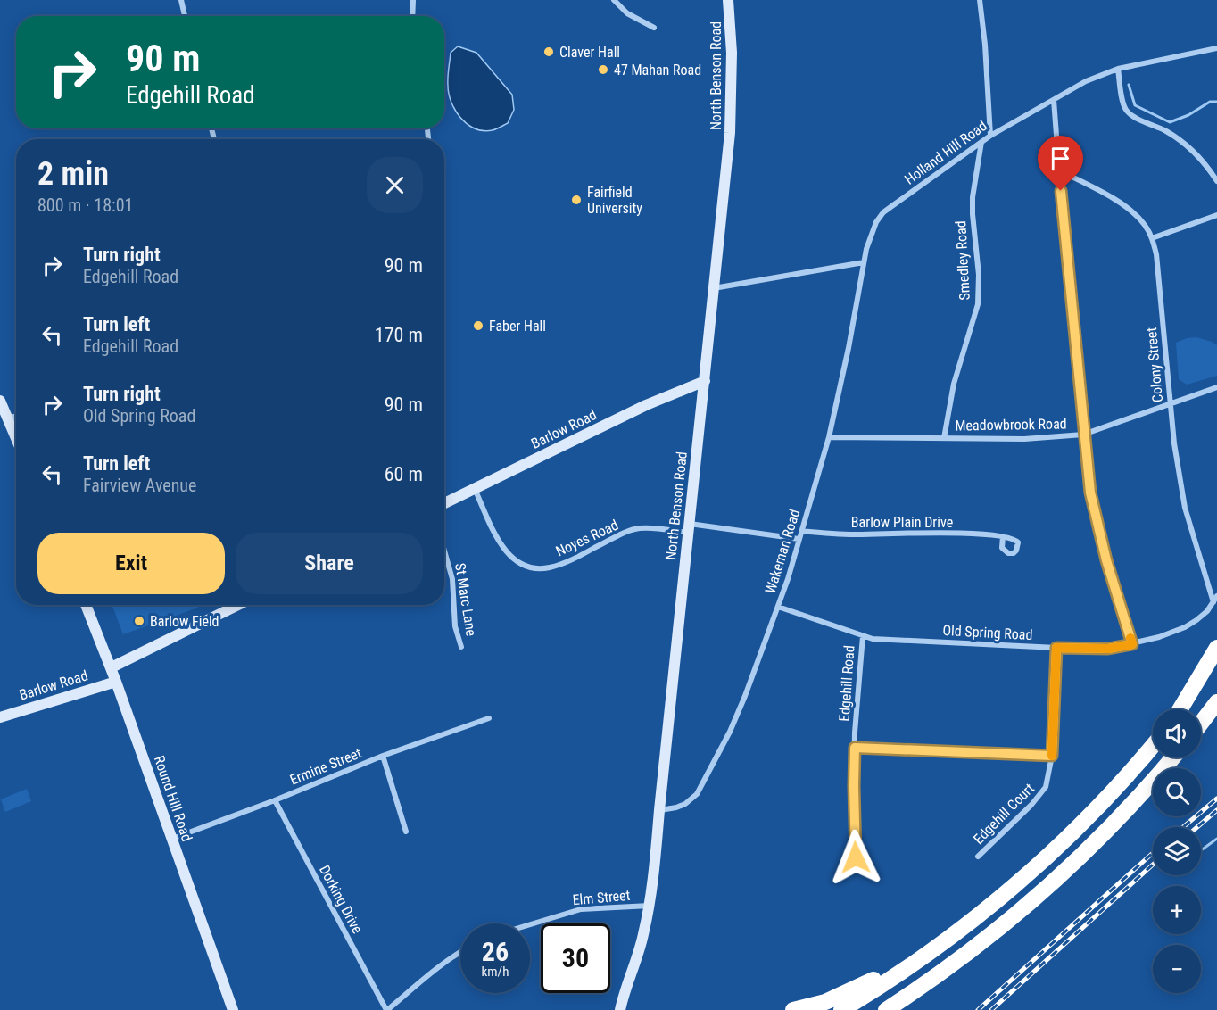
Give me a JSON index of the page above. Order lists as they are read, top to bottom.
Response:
{
  "streets": {
    "main road": ["North Benson Road", "Barlow Road", "Round Hill Road"],
    "street": [
      "Holland Hill Road",
      "Smedley Road",
      "Colony Street",
      "Meadowbrook Road",
      "Barlow Plain Drive",
      "Noyes Road",
      "Wakeman Road",
      "St Marc Lane",
      "Old Spring Road",
      "Edgehill Road",
      "Ermine Street",
      "Edgehill Court",
      "Elm Street",
      "Dorking Drive"
    ]
  },
  "crossings": [
    ["North Benson Road", "Barlow Road"],
    ["North Benson Road", "Noyes Road"],
    ["North Benson Road", "Wakeman Road"],
    ["North Benson Road", "Elm Street"],
    ["Holland Hill Road", "Smedley Road"],
    ["Holland Hill Road", "Wakeman Road"],
    ["Smedley Road", "Meadowbrook Road"],
    ["Colony Street", "Meadowbrook Road"],
    ["Colony Street", "Old Spring Road"],
    ["Meadowbrook Road", "Wakeman Road"],
    ["Barlow Road", "Noyes Road"],
    ["Barlow Road", "Round Hill Road"],
    ["Barlow Plain Drive", "Wakeman Road"],
    ["Noyes Road", "Wakeman Road"],
    ["Wakeman Road", "Old Spring Road"],
    ["Old Spring Road", "Edgehill Road"],
    ["Ermine Street", "Round Hill Road"],
    ["Ermine Street", "Dorking Drive"]
  ],
  "places": [
    "Claver Hall",
    "47 Mahan Road",
    "Fairfield University",
    "Faber Hall",
    "Barlow Field"
  ],
  "page": {
    "turn": ["90 m", "Edgehill Road"],
    "heading": ["2 min", "800 m · 18:01"],
    "list": [
      {
        "name": "Turn right",
        "note": "Edgehill Road",
        "value": "90 m"
      },
      {
        "name": "Turn left",
        "note": "Edgehill Road",
        "value": "170 m"
      },
      {
        "name": "Turn right",
        "note": "Old Spring Road",
        "value": "90 m"
      },
      {
        "name": "Turn left",
        "note": "Fairview Avenue",
        "value": "60 m"
      }
    ],
    "buttons": ["Exit", "Share"],
    "map_buttons": ["+", "−"],
    "speed": "26 km/h",
    "limit": "30"
  }
}
